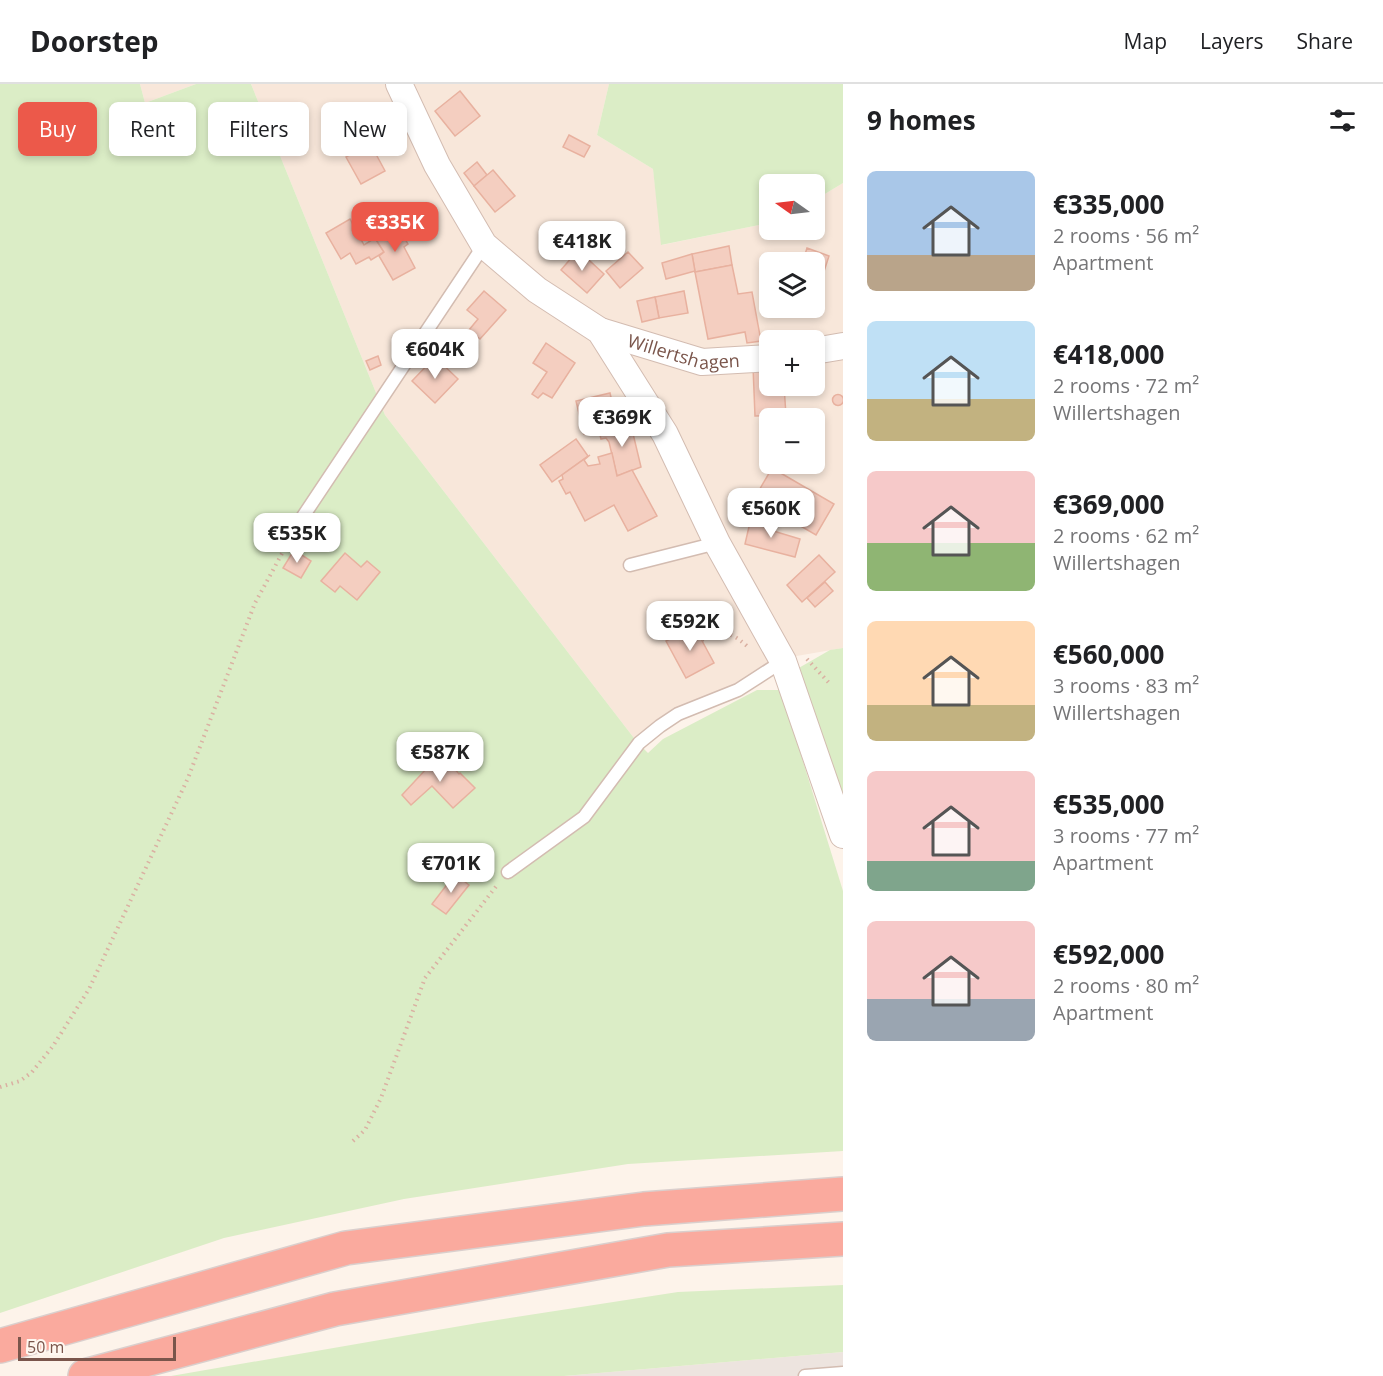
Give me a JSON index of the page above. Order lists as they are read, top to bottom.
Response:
{
  "streets": {
    "street": ["Willertshagen"]
  },
  "scale_bar": "50 m",
  "north": "left",
  "page": {
    "header": "Doorstep",
    "nav": ["Map", "Layers", "Share"],
    "heading": "9 homes",
    "chip": [
      "Buy",
      "Rent",
      "Filters",
      "New"
    ],
    "list": [
      {
        "name": "€335,000",
        "note": "2 rooms · 56 m² · Apartment"
      },
      {
        "name": "€418,000",
        "note": "2 rooms · 72 m² · Willertshagen"
      },
      {
        "name": "€369,000",
        "note": "2 rooms · 62 m² · Willertshagen"
      },
      {
        "name": "€560,000",
        "note": "3 rooms · 83 m² · Willertshagen"
      },
      {
        "name": "€535,000",
        "note": "3 rooms · 77 m² · Apartment"
      },
      {
        "name": "€592,000",
        "note": "2 rooms · 80 m² · Apartment"
      }
    ],
    "map_buttons": ["+", "−"],
    "price": [
      "€335K",
      "€418K",
      "€604K",
      "€369K",
      "€560K",
      "€535K",
      "€592K",
      "€587K",
      "€701K"
    ],
    "scale": "50 m"
  }
}
